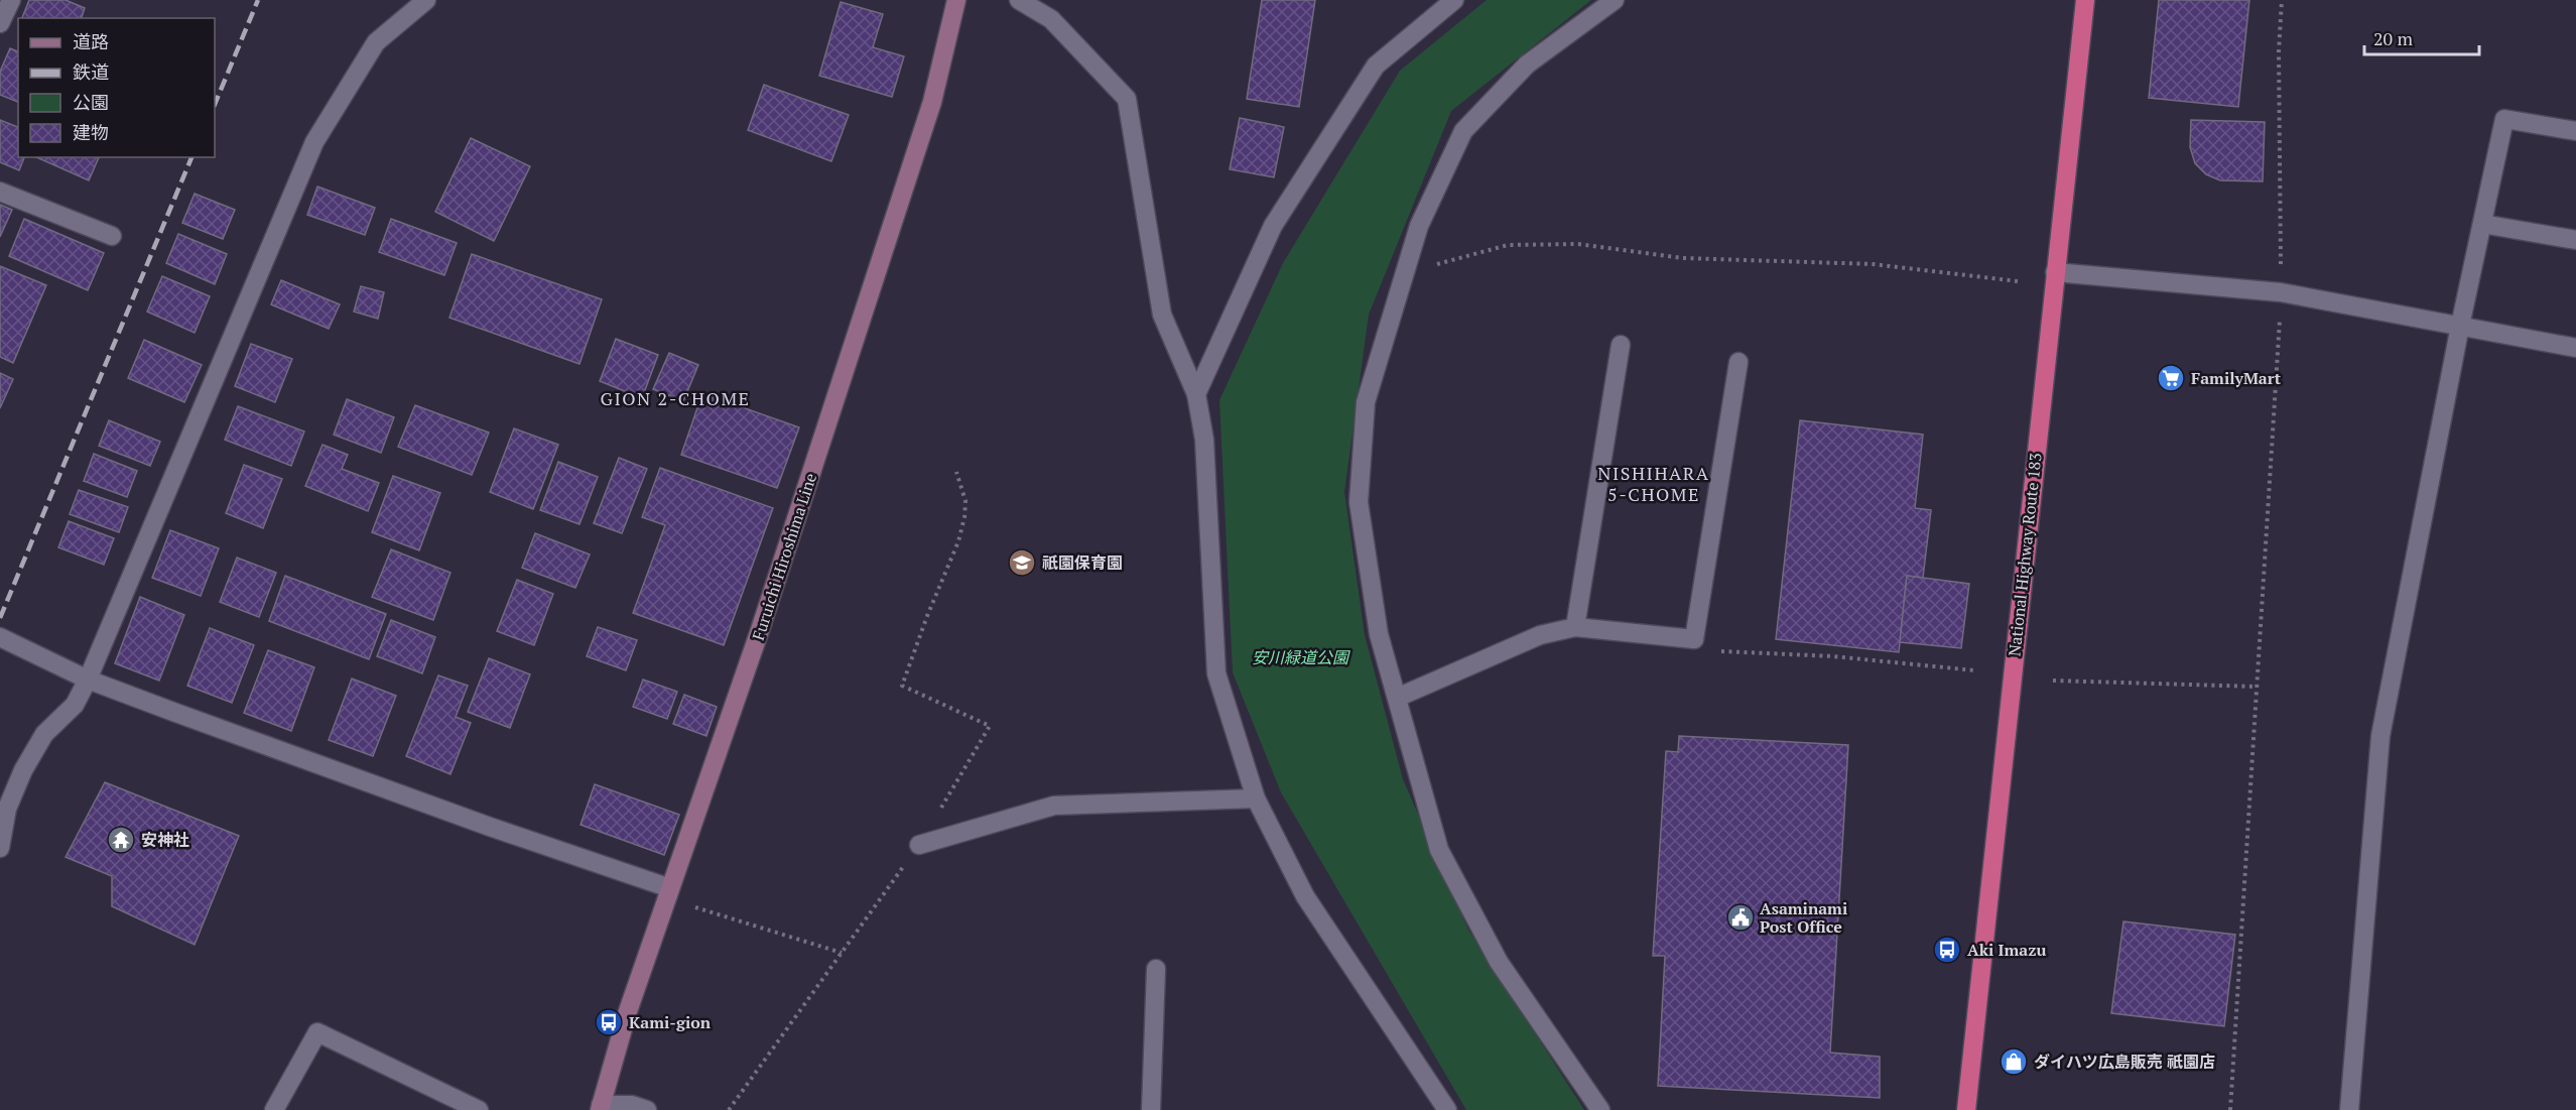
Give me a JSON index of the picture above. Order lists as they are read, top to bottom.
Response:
{
  "streets": {
    "highway": ["National Highway Route 183"],
    "main road": ["Furuichi Hiroshima Line"]
  },
  "districts": ["GION 2-CHOME", "NISHIHARA 5-CHOME"],
  "parks": ["安川緑道公園"],
  "places": {
    "supermarket": ["FamilyMart"],
    "school or university": ["祇園保育園"],
    "temple": ["安神社"],
    "public building": ["Asaminami Post Office"],
    "bus stop": ["Aki Imazu", "Kami-gion"],
    "shop": ["ダイハツ広島販売 祇園店"]
  },
  "legend": [
    "道路",
    "鉄道",
    "公園",
    "建物"
  ],
  "scale_bar": "20 m"
}
